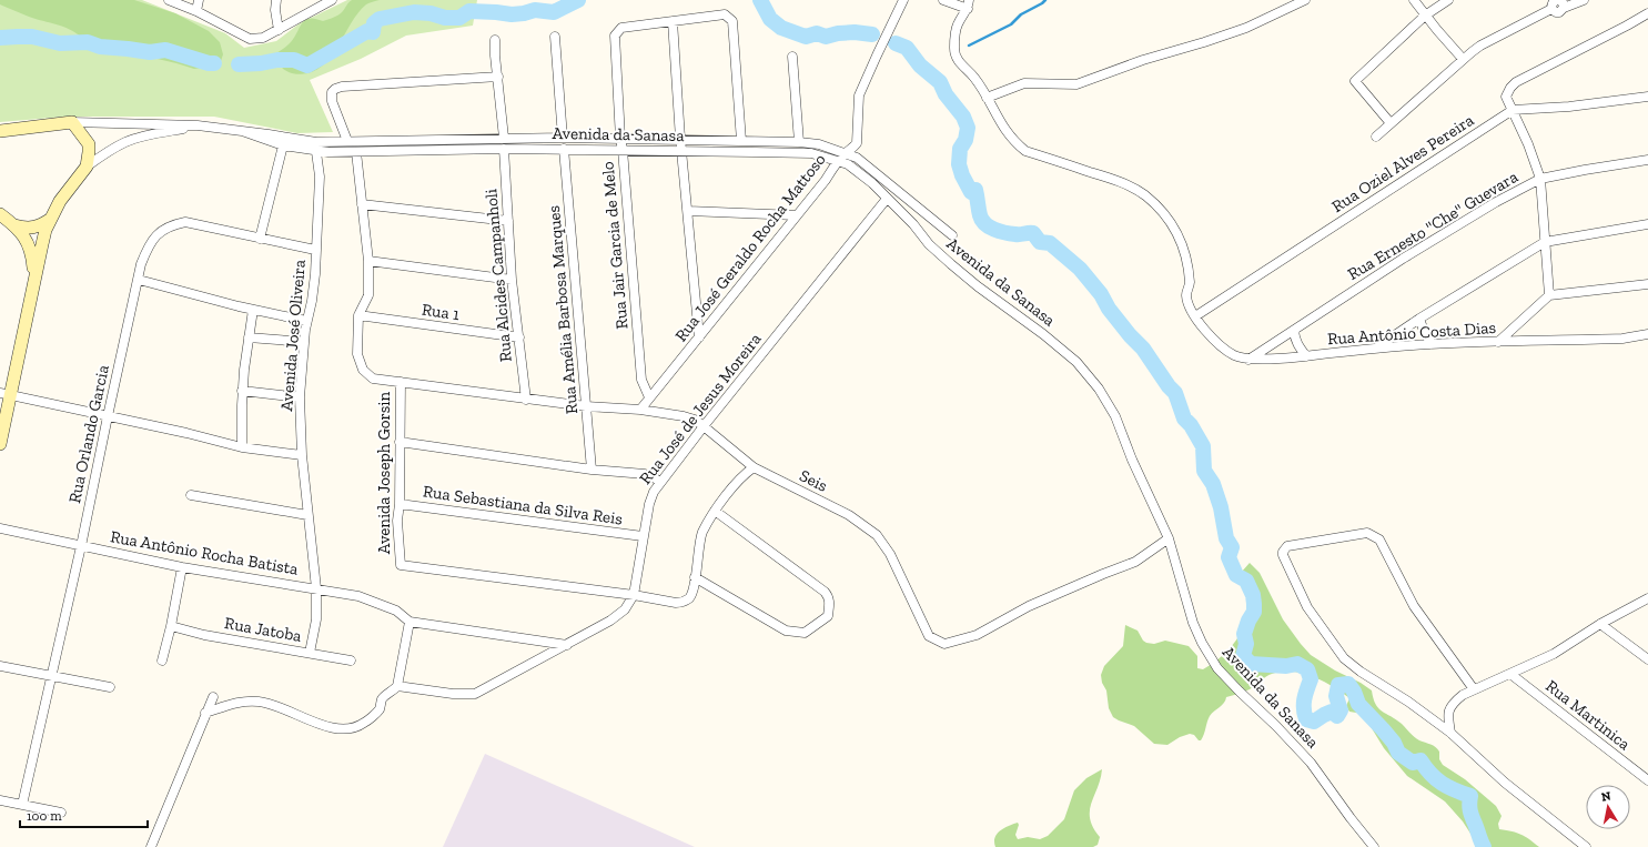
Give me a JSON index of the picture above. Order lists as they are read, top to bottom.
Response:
{
  "streets": {
    "street": [
      "Avenida da Sanasa",
      "Rua Oziel Alves Pereira",
      "Rua Ernesto \"Che\" Guevara",
      "Rua Jair Garcia de Melo",
      "Rua José Geraldo Rocha Mattoso",
      "Rua Alcides Campanholi",
      "Rua Amélia Barbosa Marques",
      "Rua 1",
      "Rua Antônio Costa Dias",
      "Avenida José Oliveira",
      "Rua José de Jesus Moreira",
      "Rua Orlando Garcia",
      "Avenida Joseph Gorsin",
      "Seis",
      "Rua Sebastiana da Silva Reis",
      "Rua Antônio Rocha Batista",
      "Rua Jatoba",
      "Rua Martinica"
    ]
  },
  "crossings": [
    ["Avenida da Sanasa", "Rua Jair Garcia de Melo"],
    ["Avenida da Sanasa", "Rua José Geraldo Rocha Mattoso"],
    ["Avenida da Sanasa", "Rua Alcides Campanholi"],
    ["Avenida da Sanasa", "Rua Amélia Barbosa Marques"],
    ["Avenida da Sanasa", "Avenida José Oliveira"],
    ["Avenida da Sanasa", "Rua José de Jesus Moreira"],
    ["Avenida da Sanasa", "Seis"],
    ["Rua Oziel Alves Pereira", "Rua Antônio Costa Dias"],
    ["Rua Ernesto \"Che\" Guevara", "Rua Antônio Costa Dias"],
    ["Rua Jair Garcia de Melo", "Rua José Geraldo Rocha Mattoso"],
    ["Rua José Geraldo Rocha Mattoso", "Seis"],
    ["Rua Alcides Campanholi", "Rua 1"],
    ["Rua Alcides Campanholi", "Seis"],
    ["Rua Amélia Barbosa Marques", "Seis"],
    ["Rua 1", "Seis"],
    ["Avenida José Oliveira", "Rua Orlando Garcia"],
    ["Avenida José Oliveira", "Rua Antônio Rocha Batista"],
    ["Avenida José Oliveira", "Rua Jatoba"],
    ["Rua José de Jesus Moreira", "Avenida Joseph Gorsin"],
    ["Rua José de Jesus Moreira", "Seis"],
    ["Rua José de Jesus Moreira", "Rua Sebastiana da Silva Reis"],
    ["Rua Orlando Garcia", "Rua Antônio Rocha Batista"],
    ["Avenida Joseph Gorsin", "Seis"],
    ["Avenida Joseph Gorsin", "Rua Sebastiana da Silva Reis"]
  ],
  "scale_bar": "100 m",
  "north": "top"
}
